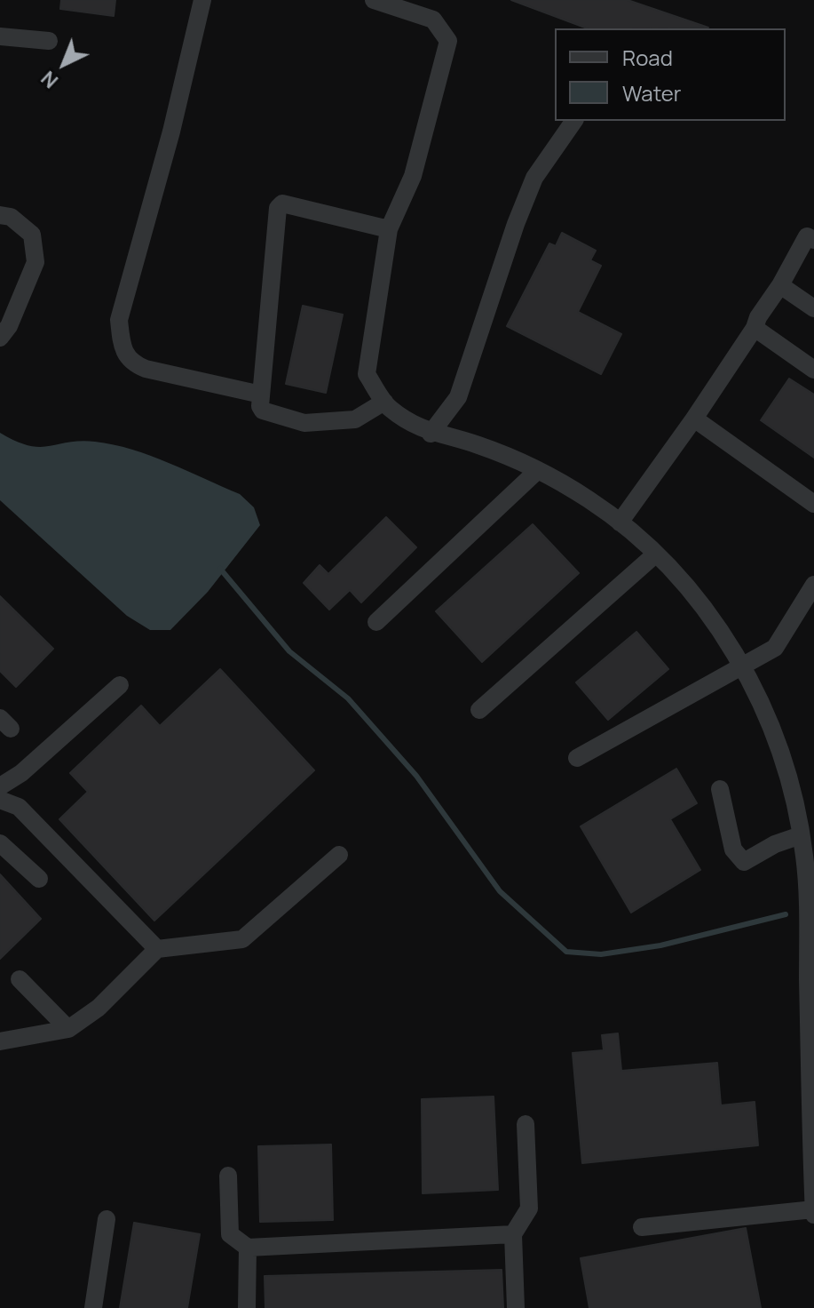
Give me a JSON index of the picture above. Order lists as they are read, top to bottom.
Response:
{
  "legend": ["Road", "Water"],
  "north": "bottom left"
}
